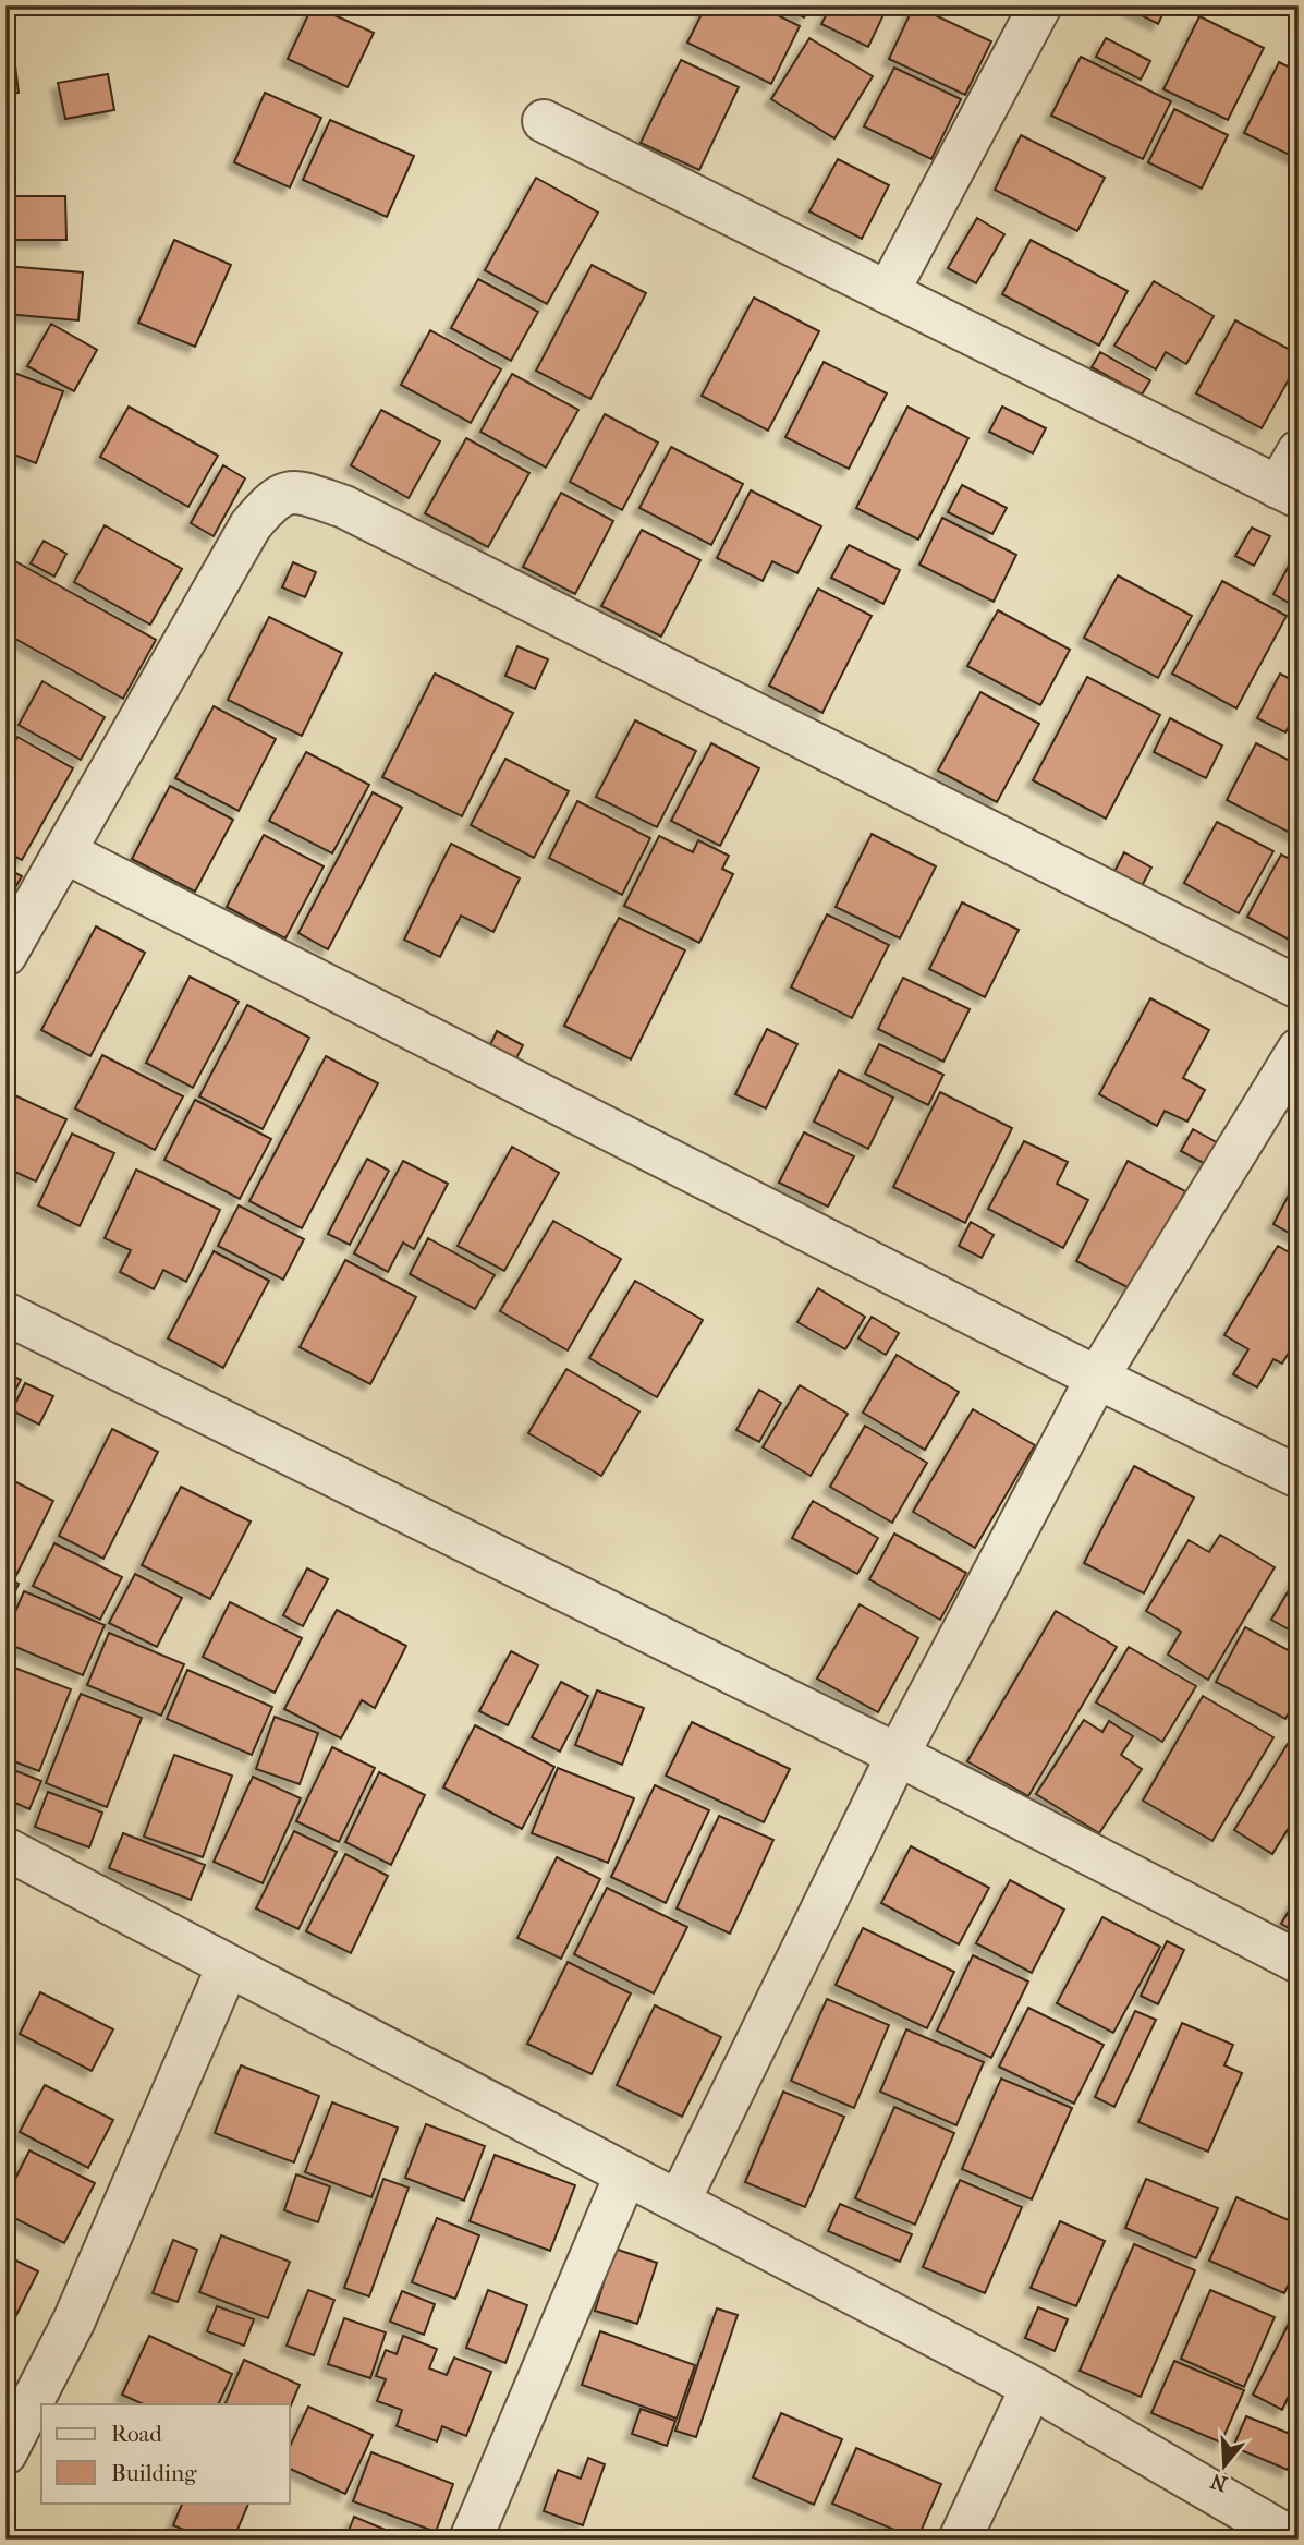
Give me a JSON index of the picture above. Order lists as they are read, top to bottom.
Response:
{
  "legend": ["Road", "Building"],
  "north": "bottom"
}
